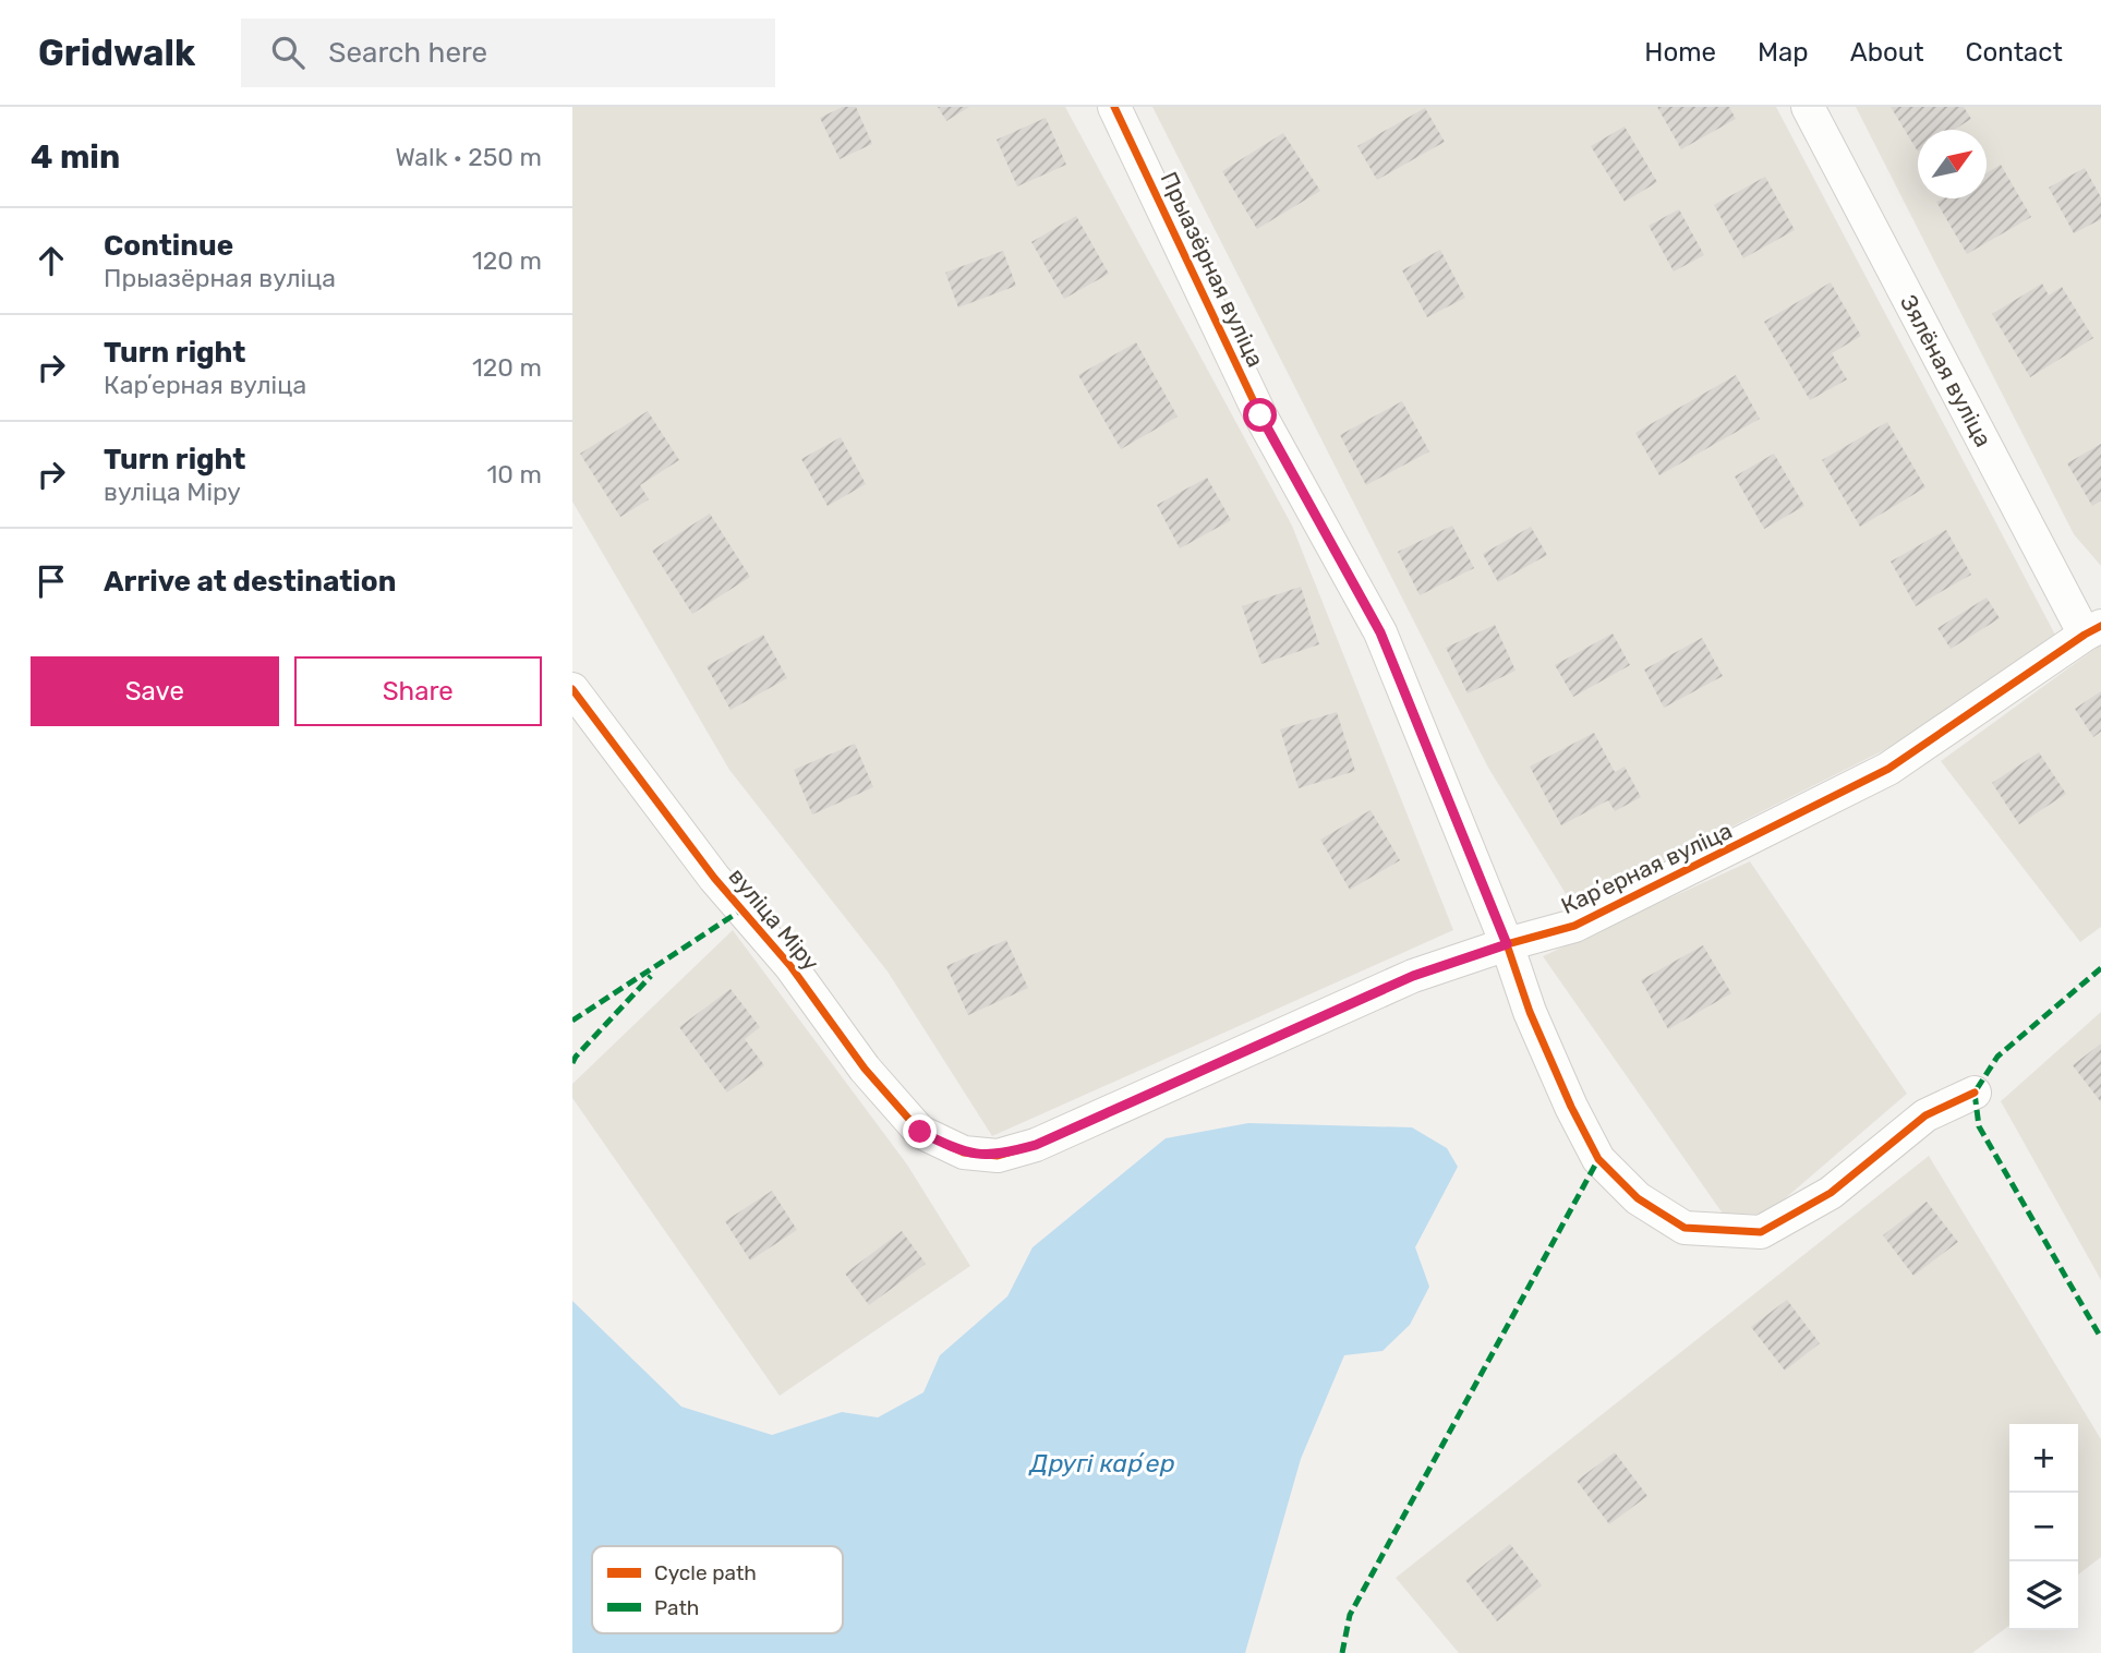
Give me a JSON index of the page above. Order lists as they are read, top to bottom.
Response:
{
  "streets": {
    "street": [
      "Прыазёрная вуліца",
      "Зялёная вуліца",
      "Карʼерная вуліца",
      "вуліца Міру"
    ]
  },
  "crossings": [
    ["Прыазёрная вуліца", "Карʼерная вуліца"],
    ["Зялёная вуліца", "Карʼерная вуліца"],
    ["Карʼерная вуліца", "вуліца Міру"]
  ],
  "water": ["Другі карʼер"],
  "legend": ["Cycle path", "Path"],
  "north": "top right",
  "page": {
    "header": "Gridwalk",
    "search": "Search here",
    "nav": [
      "Home",
      "Map",
      "About",
      "Contact"
    ],
    "heading": ["4 min", "Walk · 250 m"],
    "list": [
      ["Continue", "Прыазёрная вуліца", "120 m"],
      ["Turn right", "Карʼерная вуліца", "120 m"],
      ["Turn right", "вуліца Міру", "10 m"],
      "Arrive at destination"
    ],
    "buttons": ["Save", "Share"],
    "map_buttons": ["+", "−"]
  }
}
